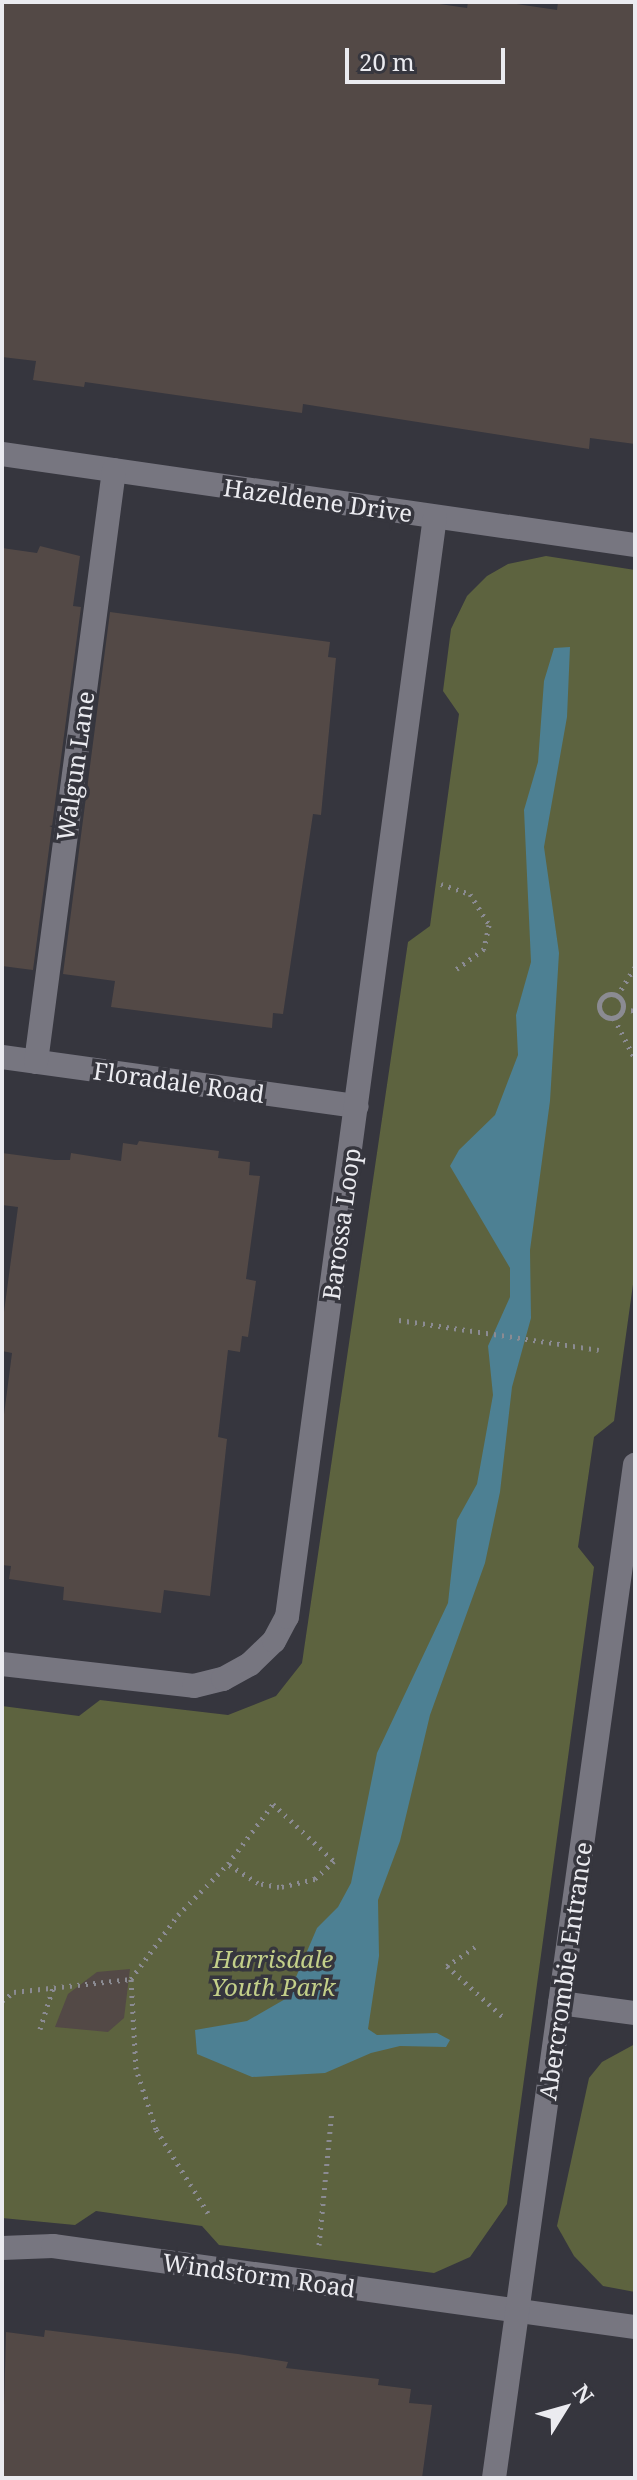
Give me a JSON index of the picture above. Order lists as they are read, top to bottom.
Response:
{
  "streets": {
    "street": [
      "Hazeldene Drive",
      "Walgun Lane",
      "Floradale Road",
      "Barossa Loop",
      "Abercrombie Entrance",
      "Windstorm Road"
    ]
  },
  "crossings": [
    ["Hazeldene Drive", "Walgun Lane"],
    ["Hazeldene Drive", "Barossa Loop"],
    ["Walgun Lane", "Floradale Road"],
    ["Floradale Road", "Barossa Loop"],
    ["Abercrombie Entrance", "Windstorm Road"]
  ],
  "parks": ["Harrisdale Youth Park"],
  "scale_bar": "20 m",
  "north": "top right"
}
